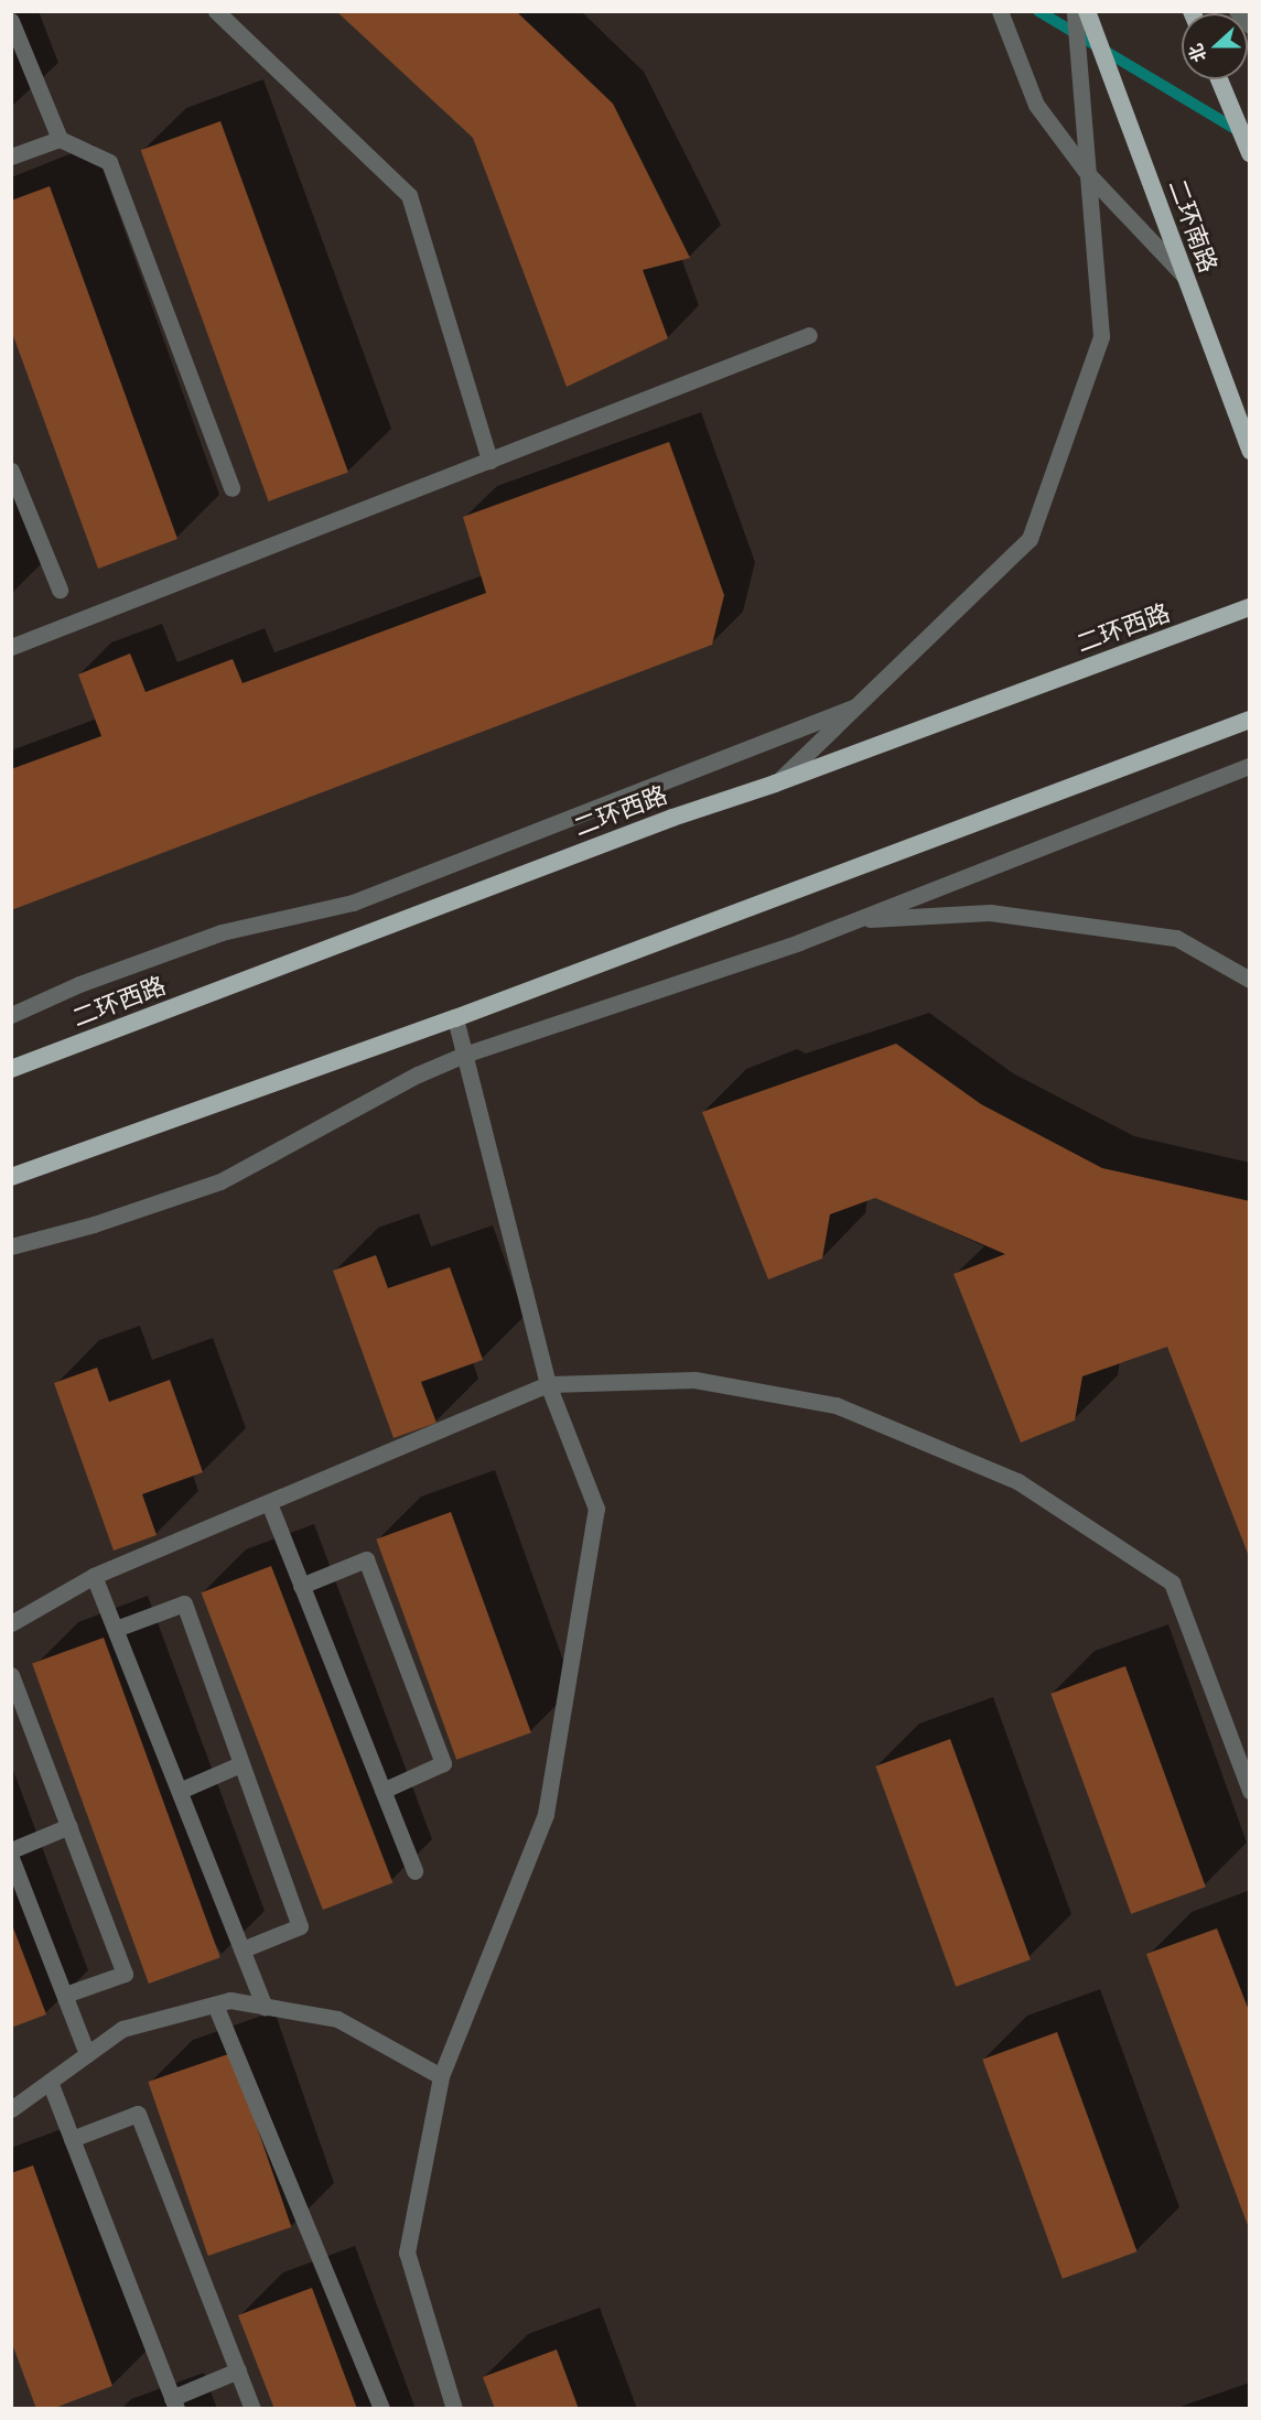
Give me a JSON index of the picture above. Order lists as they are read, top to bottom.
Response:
{
  "streets": {
    "highway": ["二环南路", "二环西路"]
  },
  "north": "left"
}
